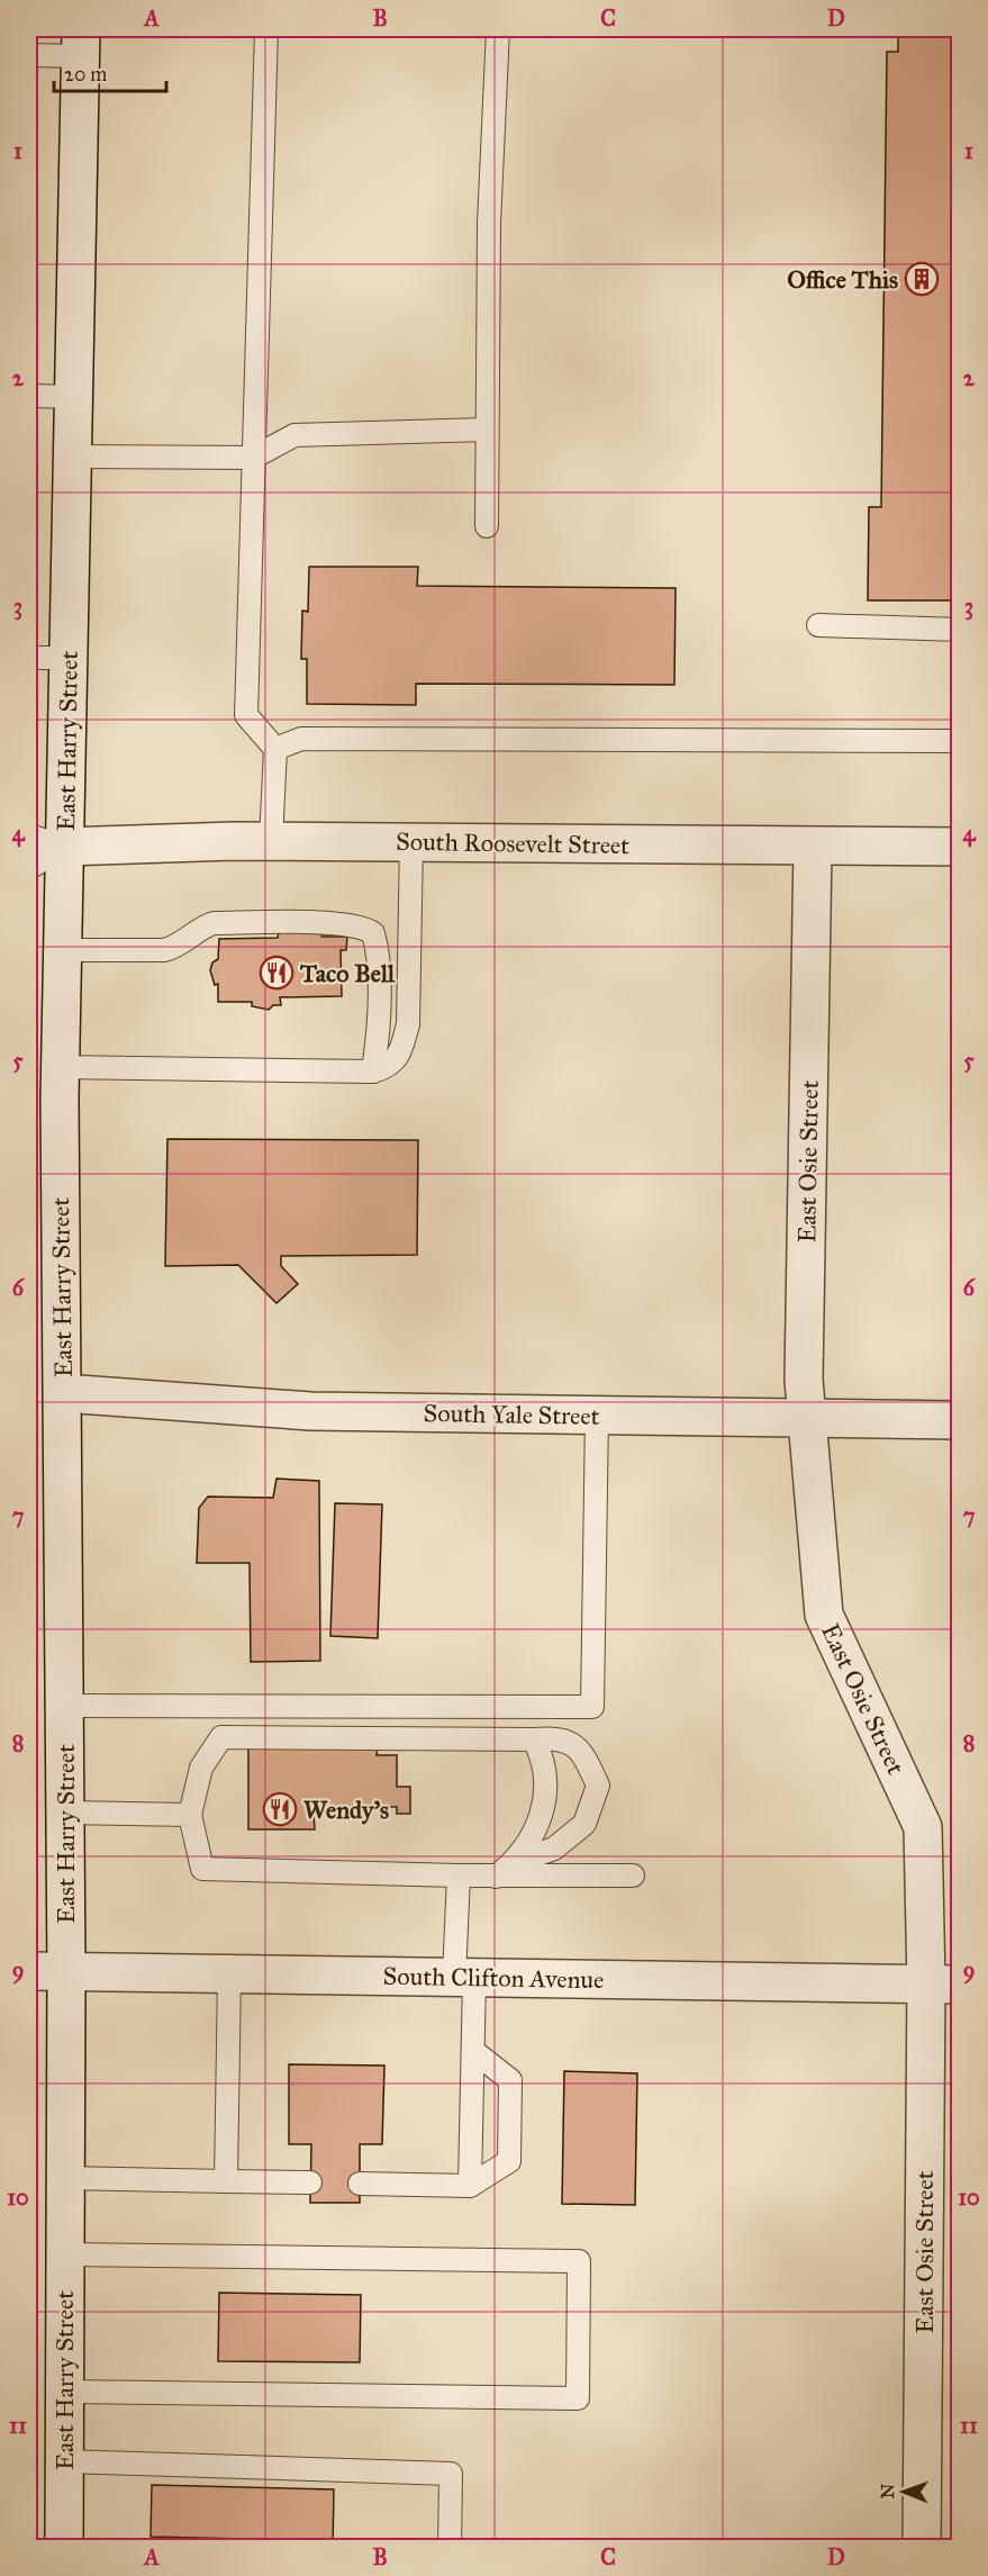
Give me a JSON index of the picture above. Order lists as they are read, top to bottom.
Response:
{
  "streets": {
    "street": [
      "East Harry Street",
      "South Roosevelt Street",
      "East Osie Street",
      "South Yale Street",
      "South Clifton Avenue"
    ]
  },
  "crossings": [
    ["East Harry Street", "South Roosevelt Street"],
    ["East Harry Street", "South Yale Street"],
    ["East Harry Street", "South Clifton Avenue"],
    ["South Roosevelt Street", "East Osie Street"],
    ["East Osie Street", "South Yale Street"],
    ["East Osie Street", "South Clifton Avenue"]
  ],
  "places": {
    "building": ["Office This"],
    "restaurant": ["Taco Bell", "Wendy's"]
  },
  "scale_bar": "20 m",
  "north": "left",
  "grid": {
    "columns": [
      "A",
      "B",
      "C",
      "D"
    ],
    "rows": [
      "1",
      "2",
      "3",
      "4",
      "5",
      "6",
      "7",
      "8",
      "9",
      "10",
      "11"
    ]
  }
}
